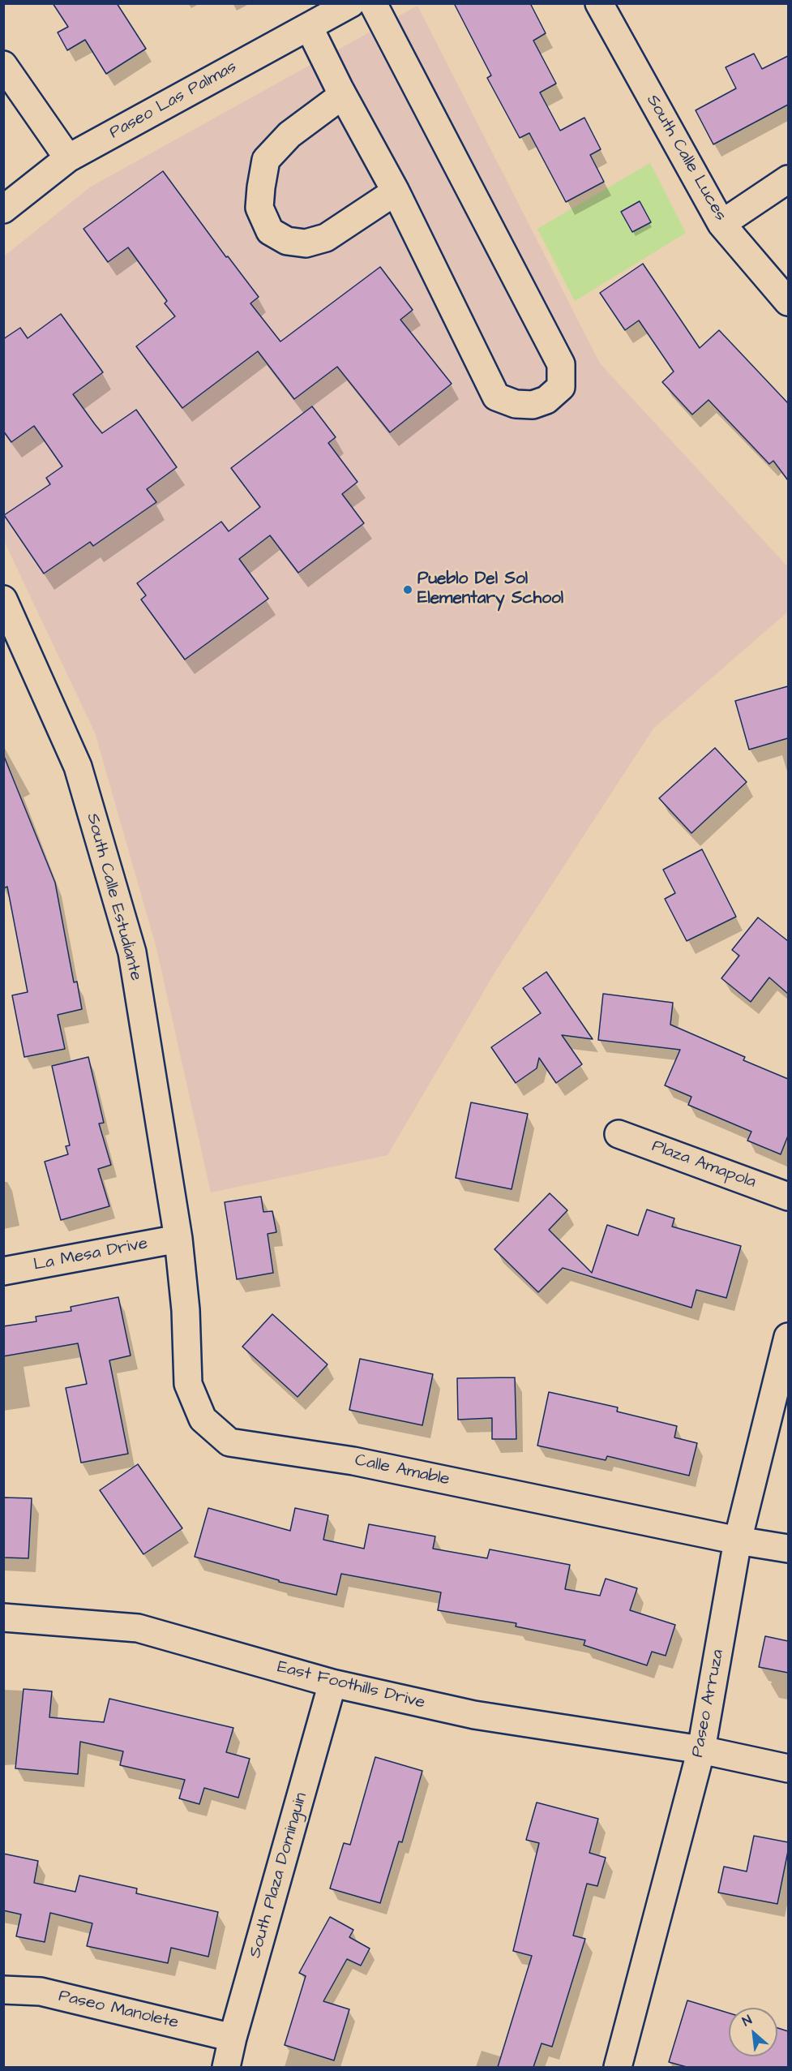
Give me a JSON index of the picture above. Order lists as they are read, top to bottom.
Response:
{
  "streets": {
    "street": [
      "Paseo Las Palmas",
      "South Calle Luces",
      "South Calle Estudiante",
      "Plaza Amapola",
      "La Mesa Drive",
      "Calle Amable",
      "East Foothills Drive",
      "Paseo Arruza",
      "South Plaza Dominguin",
      "Paseo Manolete"
    ]
  },
  "crossings": [
    ["South Calle Estudiante", "La Mesa Drive"],
    ["South Calle Estudiante", "Calle Amable"],
    ["La Mesa Drive", "Calle Amable"],
    ["Calle Amable", "Paseo Arruza"],
    ["East Foothills Drive", "Paseo Arruza"],
    ["East Foothills Drive", "South Plaza Dominguin"],
    ["South Plaza Dominguin", "Paseo Manolete"]
  ],
  "places": ["Pueblo Del Sol Elementary School"],
  "north": "top left"
}
